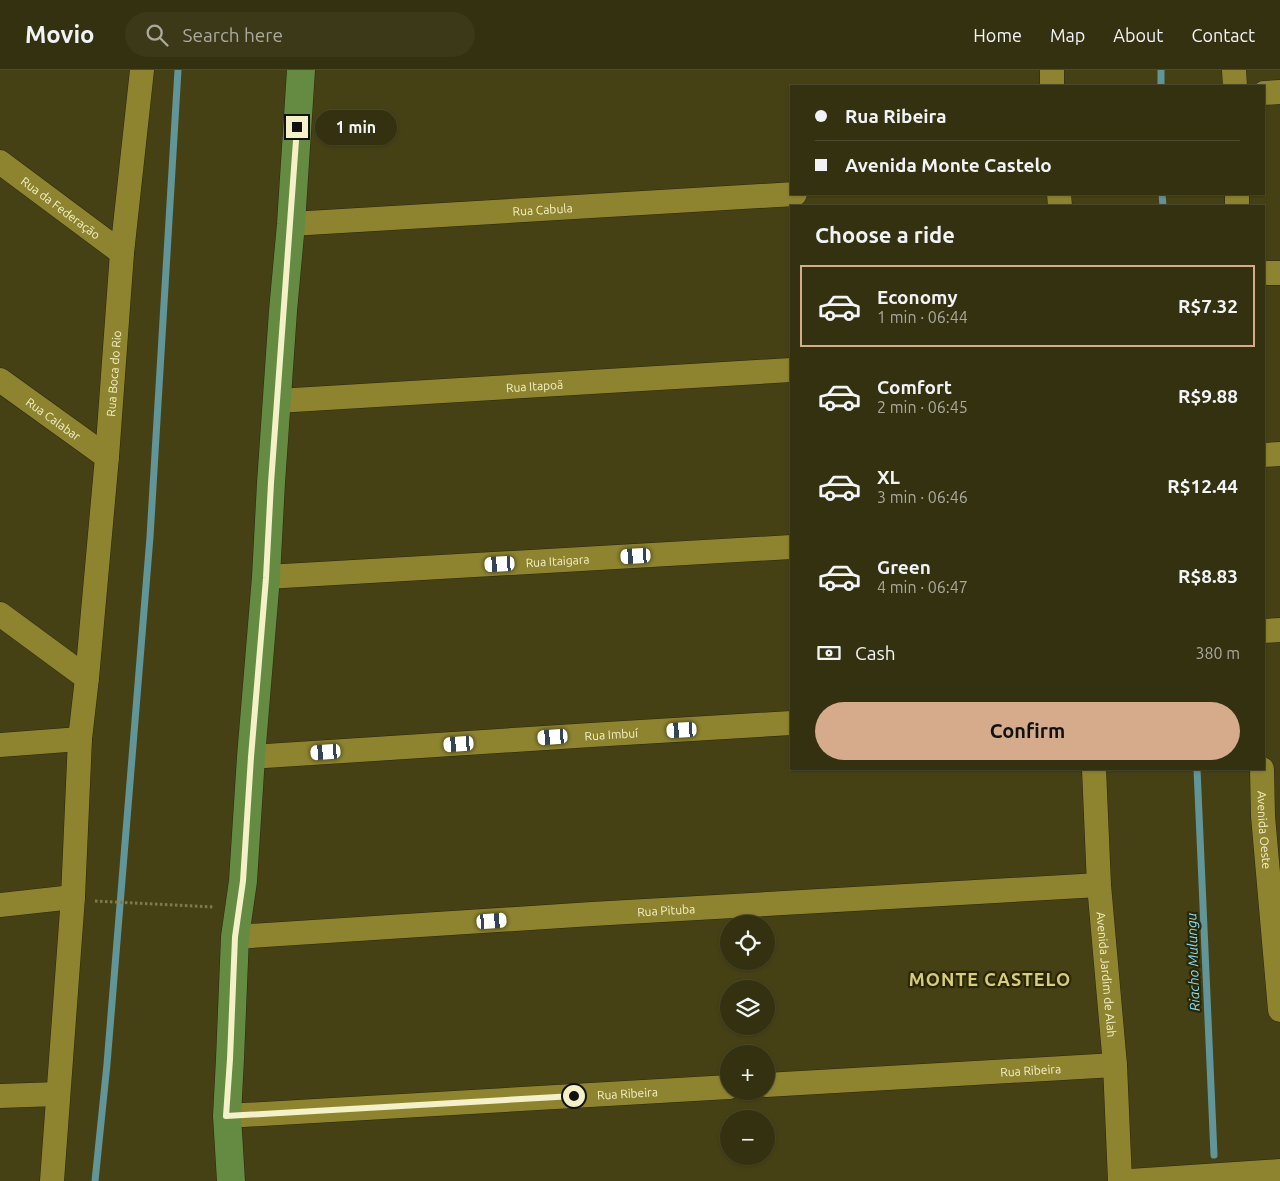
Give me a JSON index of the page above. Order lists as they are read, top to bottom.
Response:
{
  "streets": {
    "street": [
      "Rua da Federação",
      "Rua Cabula",
      "Rua Boca do Rio",
      "Rua Itapoã",
      "Rua Calabar",
      "Rua Itaigara",
      "Rua Imbuí",
      "Avenida Oeste",
      "Rua Pituba",
      "Avenida Jardim de Alah",
      "Rua Ribeira"
    ]
  },
  "crossings": [
    ["Rua da Federação", "Rua Boca do Rio"],
    ["Rua Boca do Rio", "Rua Calabar"],
    ["Rua Pituba", "Avenida Jardim de Alah"],
    ["Avenida Jardim de Alah", "Rua Ribeira"]
  ],
  "districts": ["MONTE CASTELO"],
  "water": ["Riacho Mulungu"],
  "page": {
    "header": "Movio",
    "search": "Search here",
    "nav": [
      "Home",
      "Map",
      "About",
      "Contact"
    ],
    "banner": ["Rua Ribeira", "Avenida Monte Castelo"],
    "bubble": "1 min",
    "heading": "Choose a ride",
    "list": [
      {
        "name": "Economy",
        "note": "1 min · 06:44",
        "value": "R$7.32"
      },
      {
        "name": "Comfort",
        "note": "2 min · 06:45",
        "value": "R$9.88"
      },
      {
        "name": "XL",
        "note": "3 min · 06:46",
        "value": "R$12.44"
      },
      {
        "name": "Green",
        "note": "4 min · 06:47",
        "value": "R$8.83"
      }
    ],
    "pay": ["Cash", "380 m"],
    "buttons": "Confirm",
    "map_buttons": ["+", "−"]
  }
}
